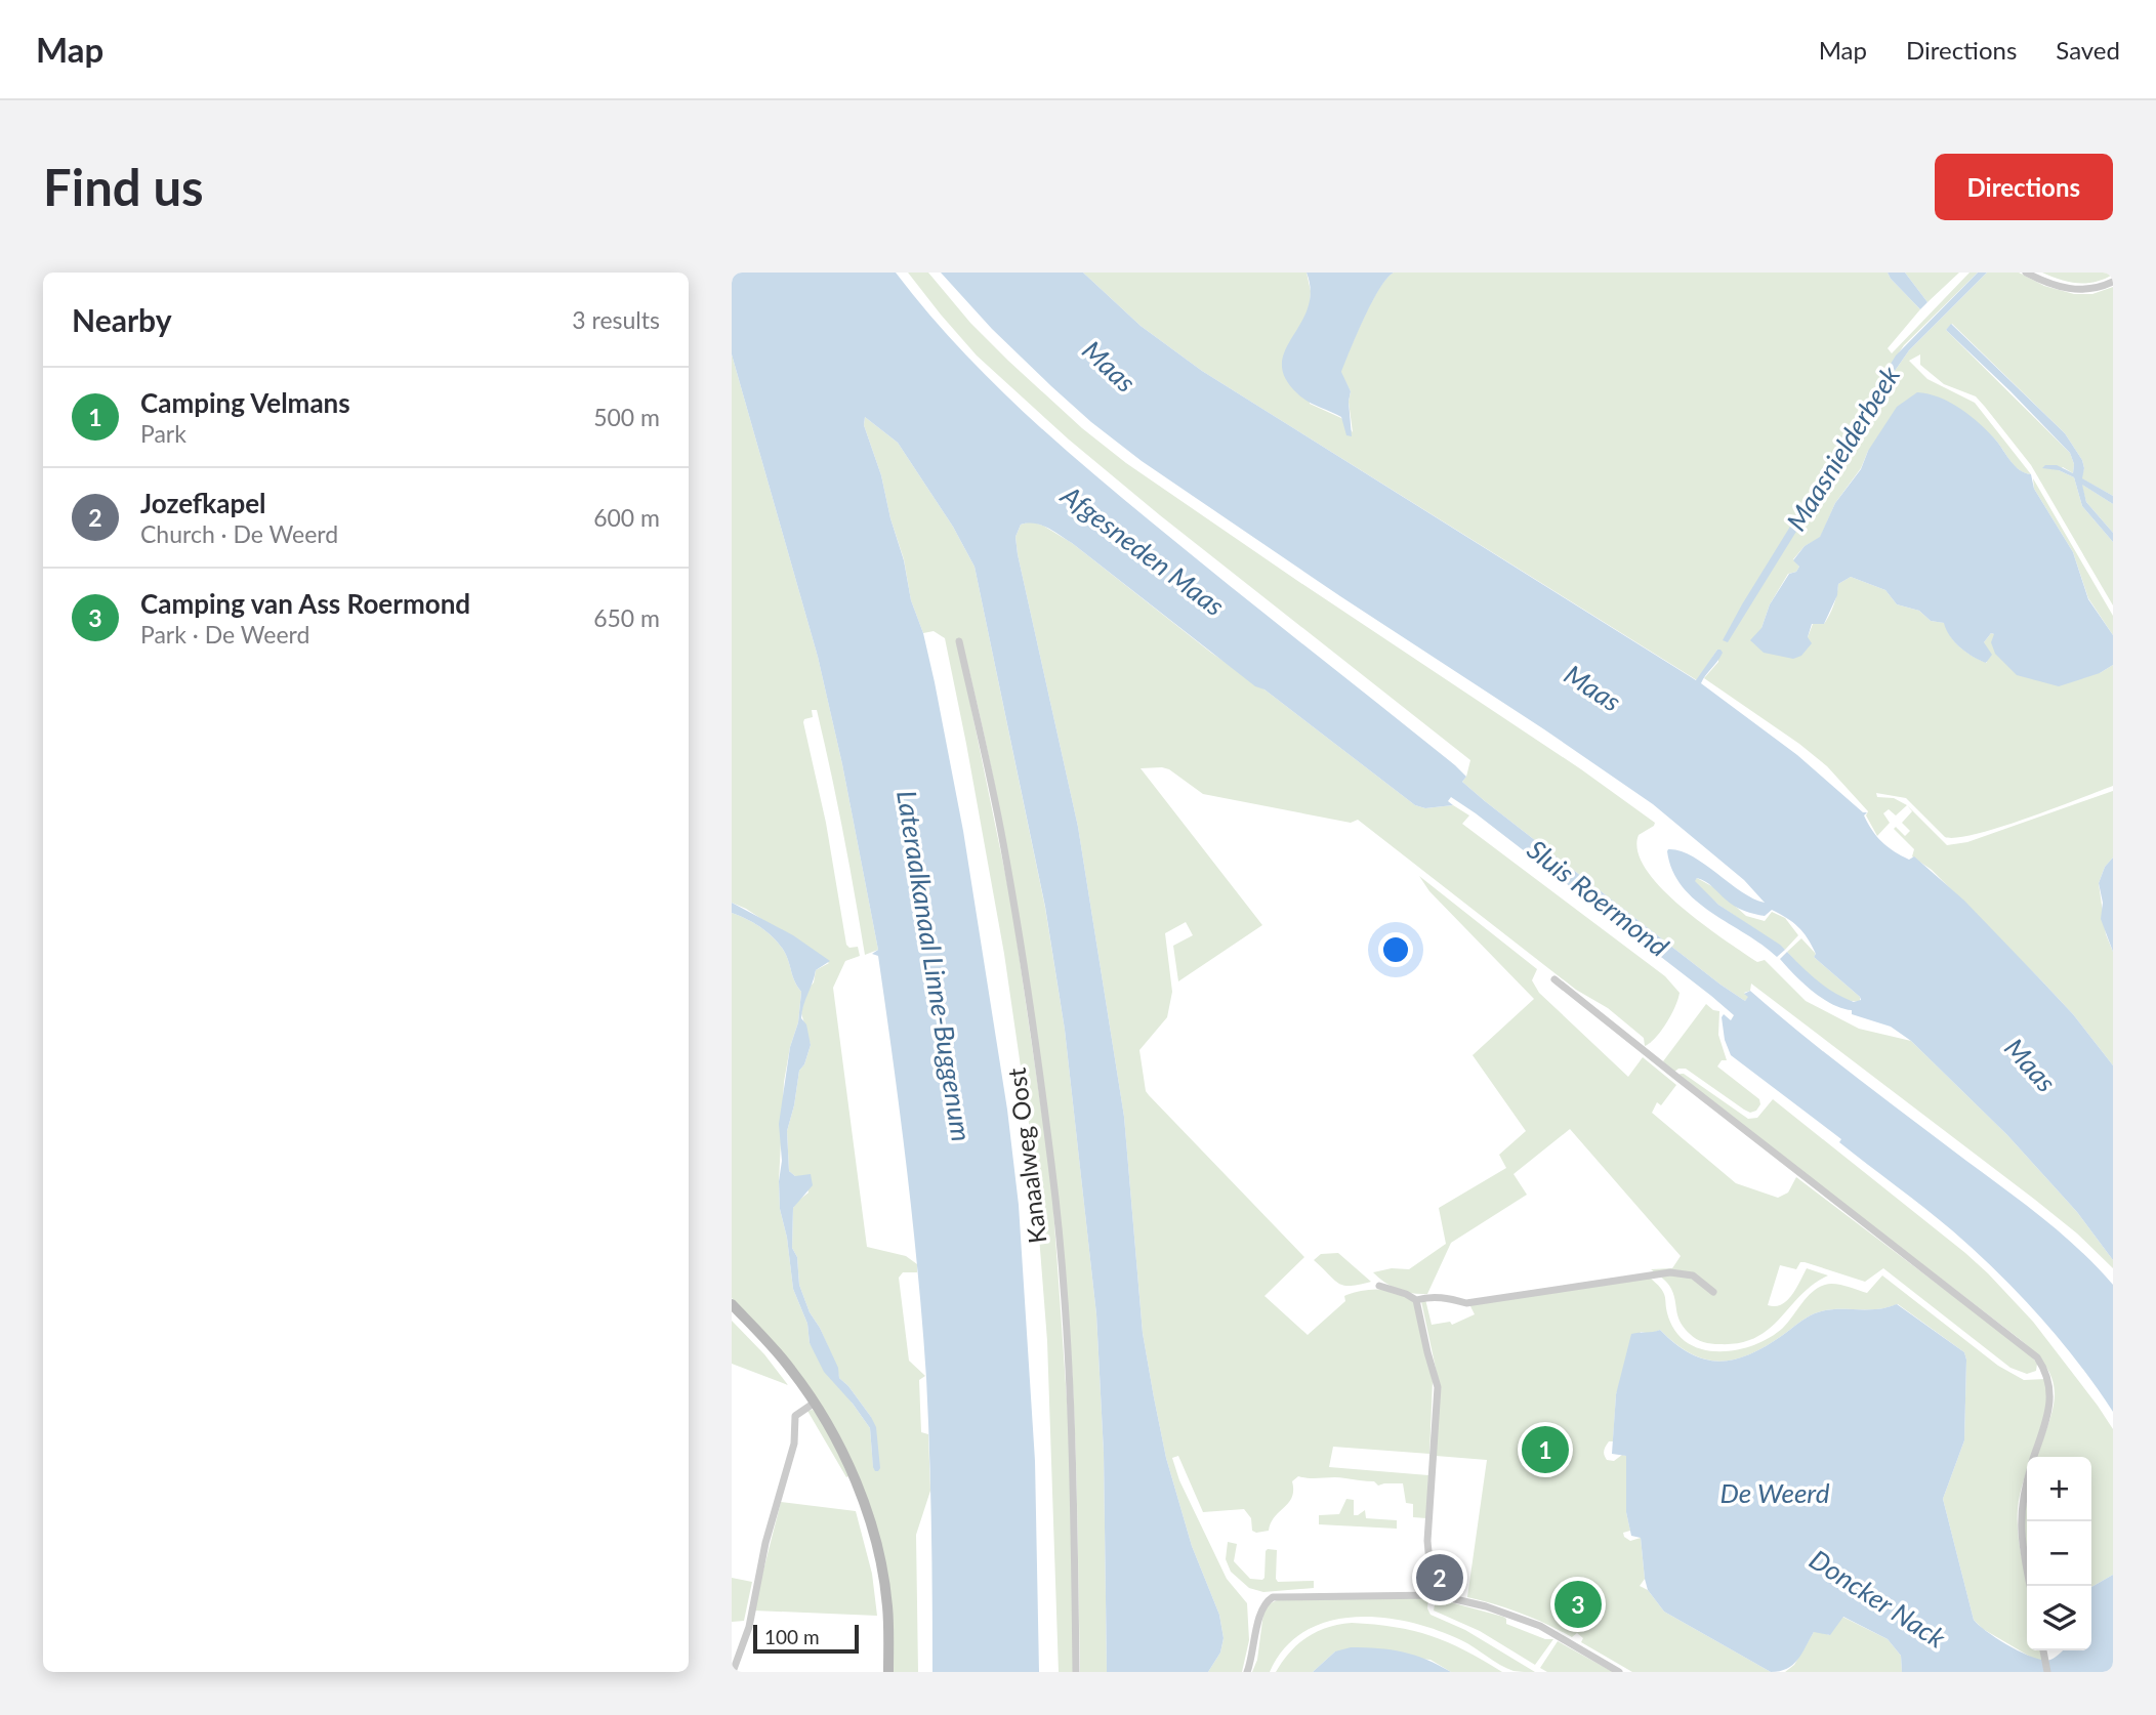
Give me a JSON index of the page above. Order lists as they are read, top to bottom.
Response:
{
  "streets": {
    "street": ["Kanaalweg Oost"]
  },
  "water": [
    "Maas",
    "Maasnielderbeek",
    "Afgesneden Maas",
    "Sluis Roermond",
    "Lateraalkanaal Linne-Buggenum",
    "De Weerd",
    "Doncker Nack"
  ],
  "scale_bar": "100 m",
  "page": {
    "header": "Map",
    "nav": ["Map", "Directions", "Saved"],
    "buttons": "Directions",
    "title": "Find us",
    "heading": ["Nearby", "3 results"],
    "list": [
      {
        "mark": "1",
        "name": "Camping Velmans",
        "note": "Park",
        "value": "500 m"
      },
      {
        "mark": "2",
        "name": "Jozefkapel",
        "note": "Church · De Weerd",
        "value": "600 m"
      },
      {
        "mark": "3",
        "name": "Camping van Ass Roermond",
        "note": "Park · De Weerd",
        "value": "650 m"
      }
    ],
    "pins": ["1", "2", "3"],
    "map_buttons": ["+", "−"],
    "scale": "100 m"
  }
}
